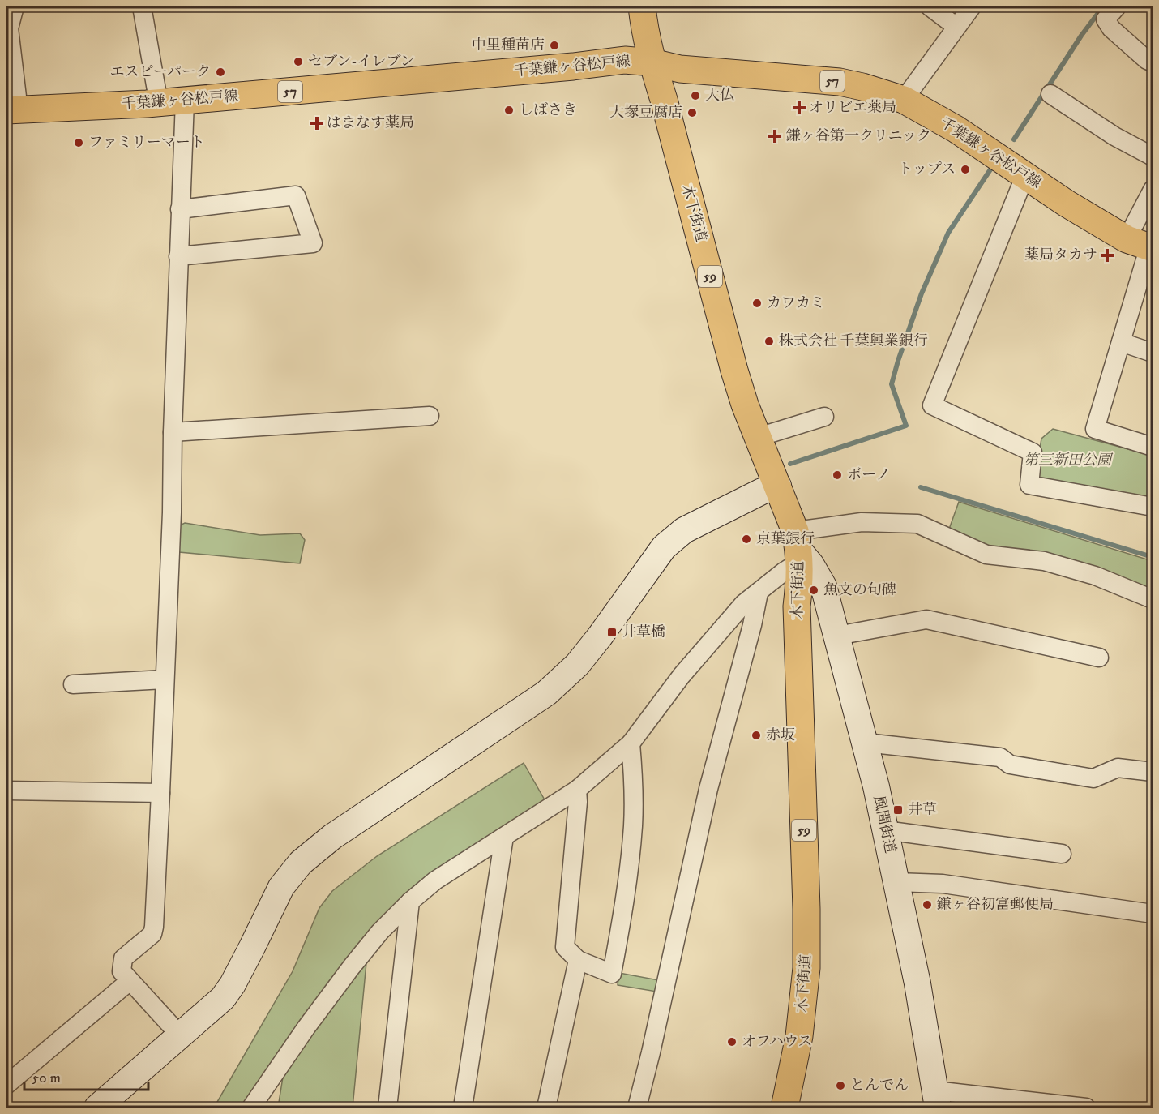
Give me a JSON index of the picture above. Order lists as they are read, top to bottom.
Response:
{
  "streets": {
    "main road": [
      "千葉鎌ヶ谷松戸線",
      "57",
      "木下街道",
      "59"
    ],
    "street": ["風間街道"]
  },
  "crossings": [
    ["千葉鎌ヶ谷松戸線", "木下街道"],
    ["木下街道", "風間街道"]
  ],
  "parks": ["第三新田公園"],
  "places": {
    "other": [
      "中里種苗店",
      "セブン-イレブン",
      "エスピーパーク",
      "大仏",
      "しばさき",
      "大塚豆腐店",
      "ファミリーマート",
      "トップス",
      "カワカミ",
      "株式会社 千葉興業銀行",
      "ボーノ",
      "京葉銀行",
      "魚文の句碑",
      "赤坂",
      "鎌ヶ谷初富郵便局",
      "オフハウス",
      "とんでん"
    ],
    "health": [
      "オリビエ薬局",
      "はまなす薬局",
      "鎌ヶ谷第一クリニック",
      "薬局タカサ"
    ],
    "transit": ["井草橋", "井草"]
  },
  "scale_bar": "50 m"
}
